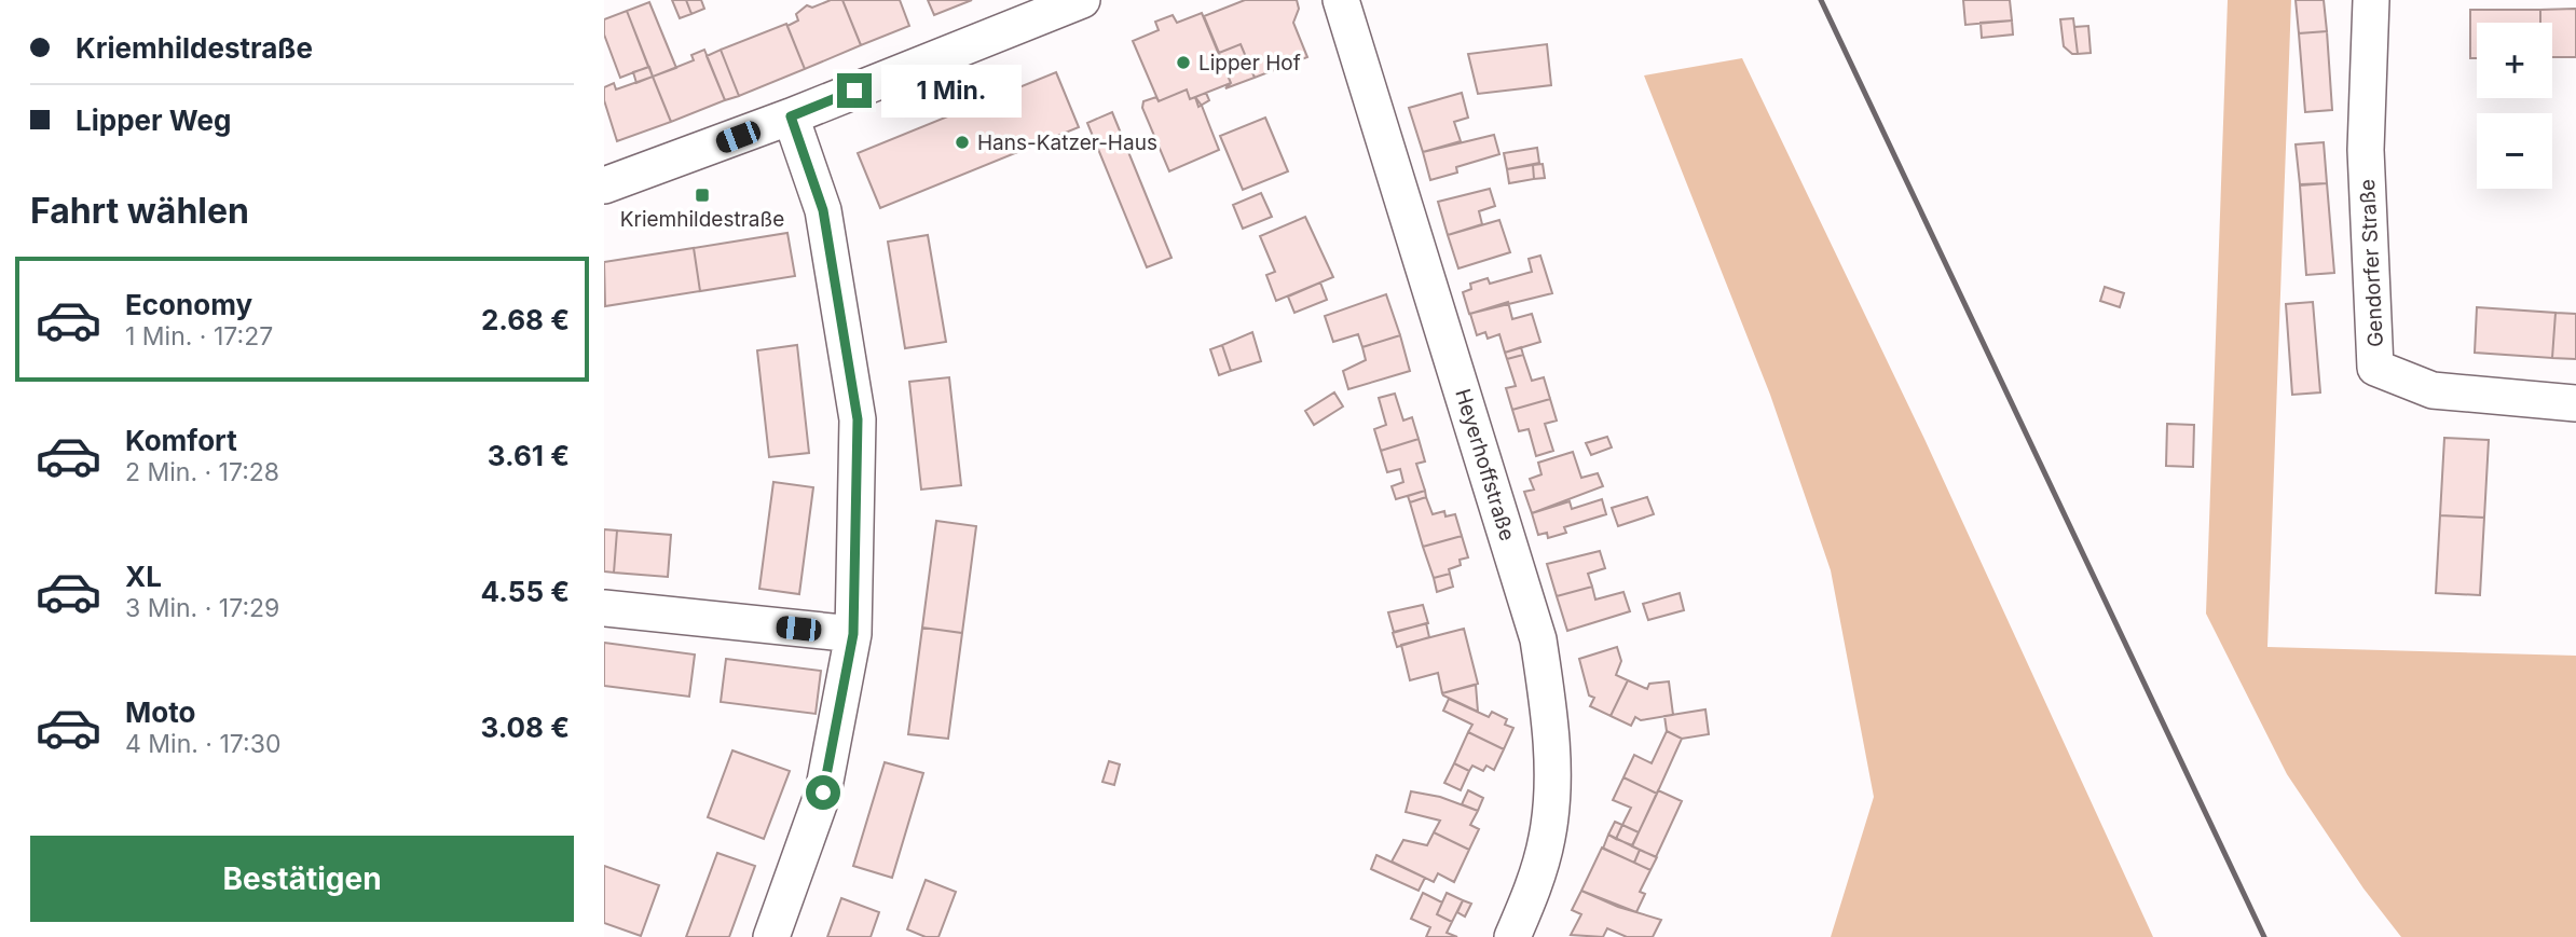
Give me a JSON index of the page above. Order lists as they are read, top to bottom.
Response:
{
  "streets": {
    "street": ["Gendorfer Straße", "Heyerhoffstraße"]
  },
  "places": {
    "other": ["Lipper Hof", "Hans-Katzer-Haus"],
    "transit": ["Kriemhildestraße"]
  },
  "page": {
    "banner": ["Kriemhildestraße", "Lipper Weg"],
    "map_buttons": ["+", "−"],
    "bubble": "1 Min.",
    "heading": "Fahrt wählen",
    "list": [
      {
        "name": "Economy",
        "note": "1 Min. · 17:27",
        "value": "2.68 €"
      },
      {
        "name": "Komfort",
        "note": "2 Min. · 17:28",
        "value": "3.61 €"
      },
      {
        "name": "XL",
        "note": "3 Min. · 17:29",
        "value": "4.55 €"
      },
      {
        "name": "Moto",
        "note": "4 Min. · 17:30",
        "value": "3.08 €"
      }
    ],
    "buttons": "Bestätigen"
  }
}
